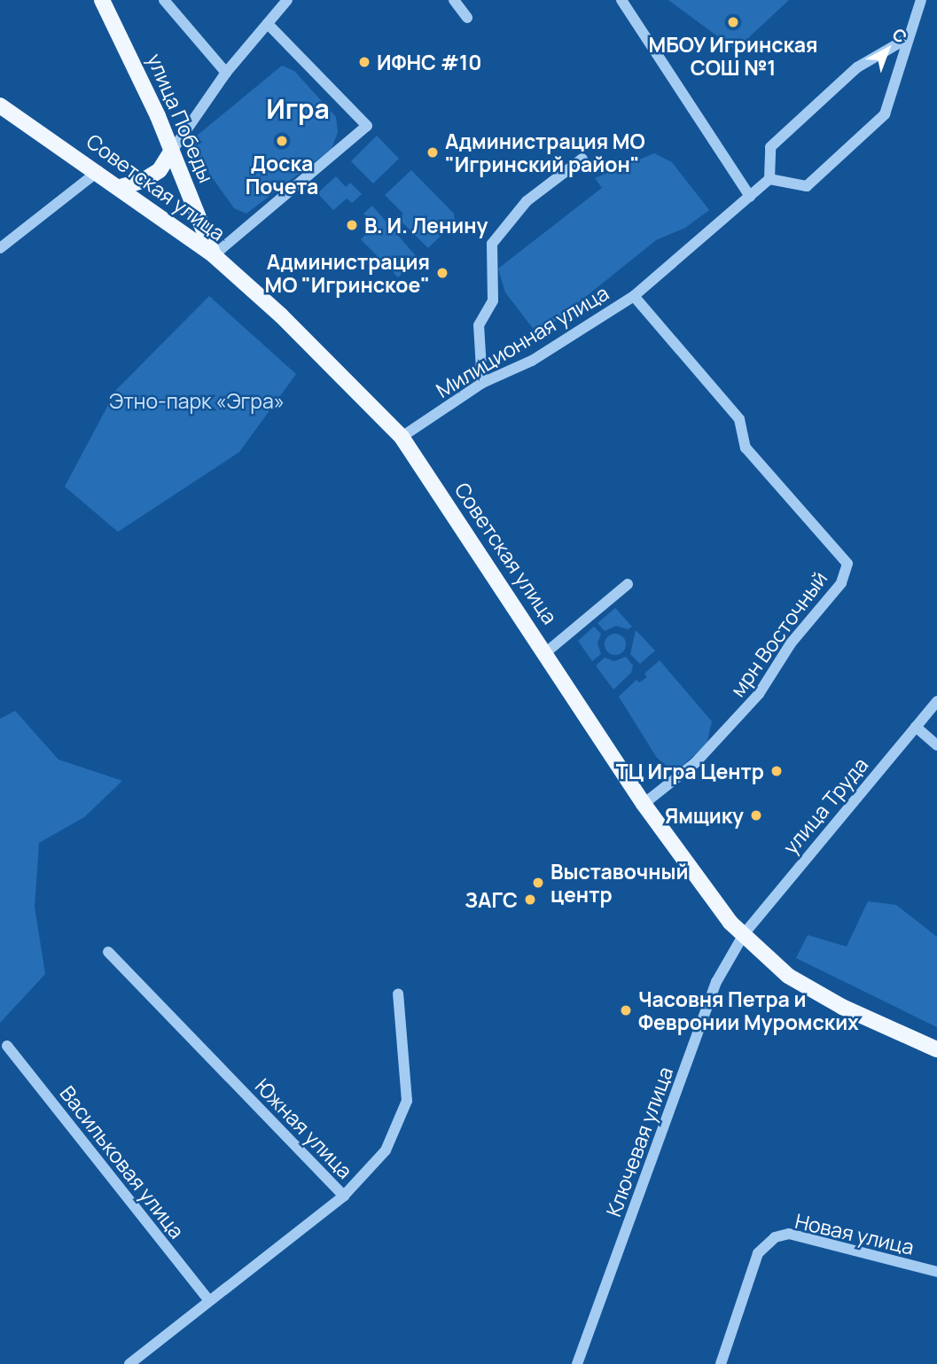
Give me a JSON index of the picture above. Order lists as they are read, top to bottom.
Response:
{
  "streets": {
    "main road": ["улица Победы", "Советская улица"],
    "street": [
      "Милиционная улица",
      "мрн Восточный",
      "улица Труда",
      "Южная улица",
      "Ключевая улица",
      "Васильковая улица",
      "Новая улица"
    ]
  },
  "crossings": [
    ["улица Победы", "Советская улица"],
    ["Советская улица", "Милиционная улица"],
    ["Советская улица", "мрн Восточный"],
    ["Советская улица", "улица Труда"],
    ["Советская улица", "Ключевая улица"],
    ["Милиционная улица", "мрн Восточный"],
    ["улица Труда", "Ключевая улица"]
  ],
  "districts": ["Игра"],
  "parks": ["Этно-парк «Эгра»"],
  "places": [
    "МБОУ Игринская СОШ №1",
    "ИФНС #10",
    "Доска Почета",
    "Администрация МО \"Игринский район\"",
    "В. И. Ленину",
    "Администрация МО \"Игринское\"",
    "ТЦ Игра Центр",
    "Ямщику",
    "Выставочный центр",
    "ЗАГС",
    "Часовня Петра и Февронии Муромских"
  ],
  "north": "top right"
}
